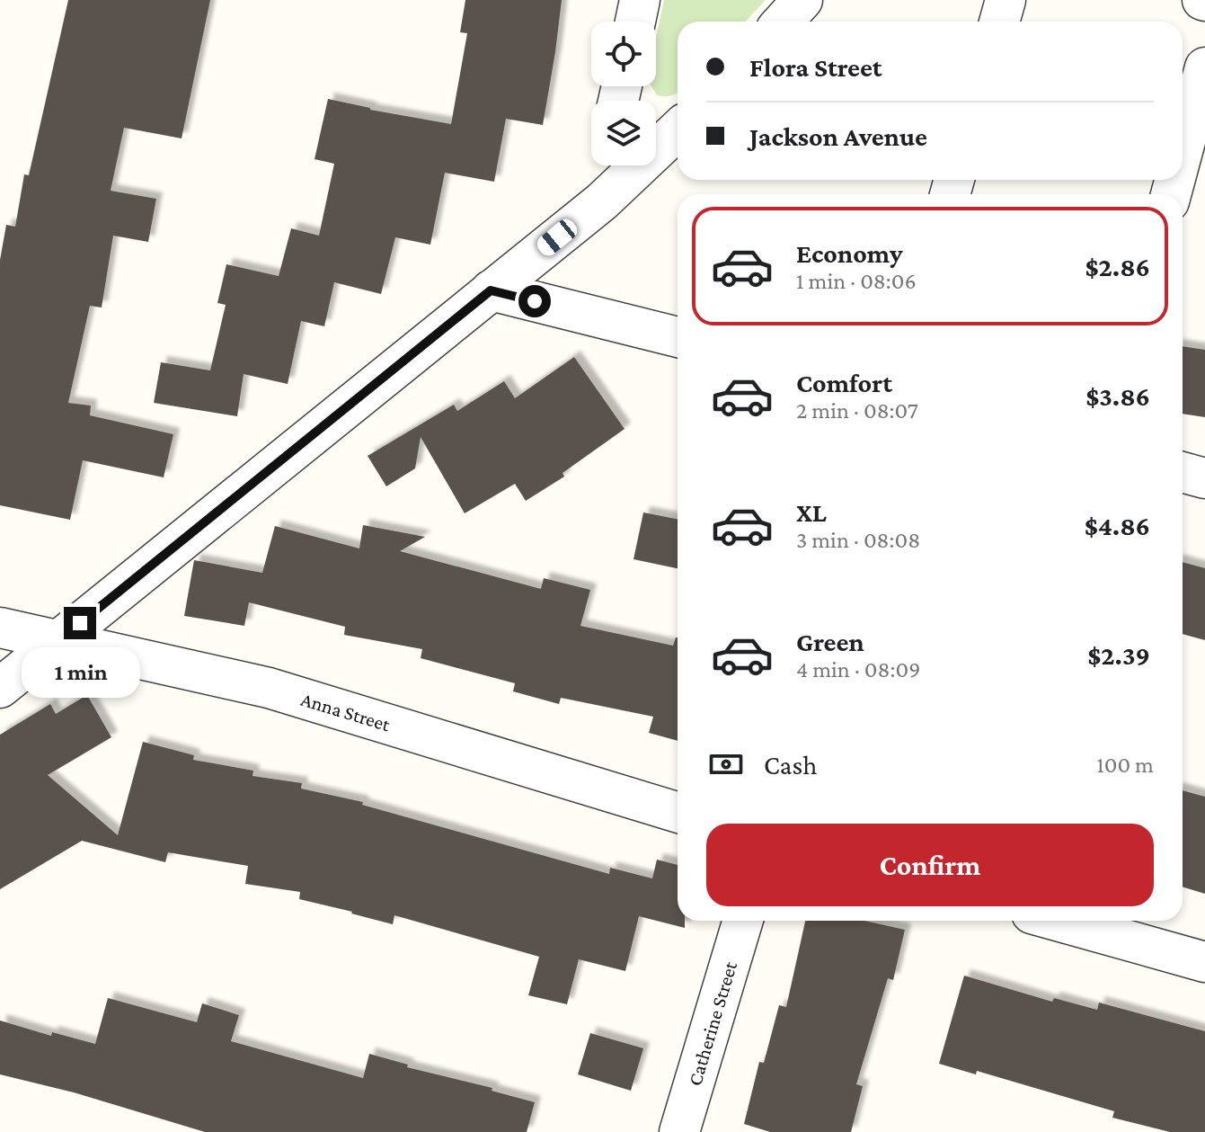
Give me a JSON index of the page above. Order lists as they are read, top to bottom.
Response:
{
  "streets": {
    "street": ["Anna Street", "Catherine Street"]
  },
  "page": {
    "banner": ["Flora Street", "Jackson Avenue"],
    "list": [
      {
        "name": "Economy",
        "note": "1 min · 08:06",
        "value": "$2.86"
      },
      {
        "name": "Comfort",
        "note": "2 min · 08:07",
        "value": "$3.86"
      },
      {
        "name": "XL",
        "note": "3 min · 08:08",
        "value": "$4.86"
      },
      {
        "name": "Green",
        "note": "4 min · 08:09",
        "value": "$2.39"
      }
    ],
    "bubble": "1 min",
    "pay": ["Cash", "100 m"],
    "buttons": "Confirm"
  }
}
